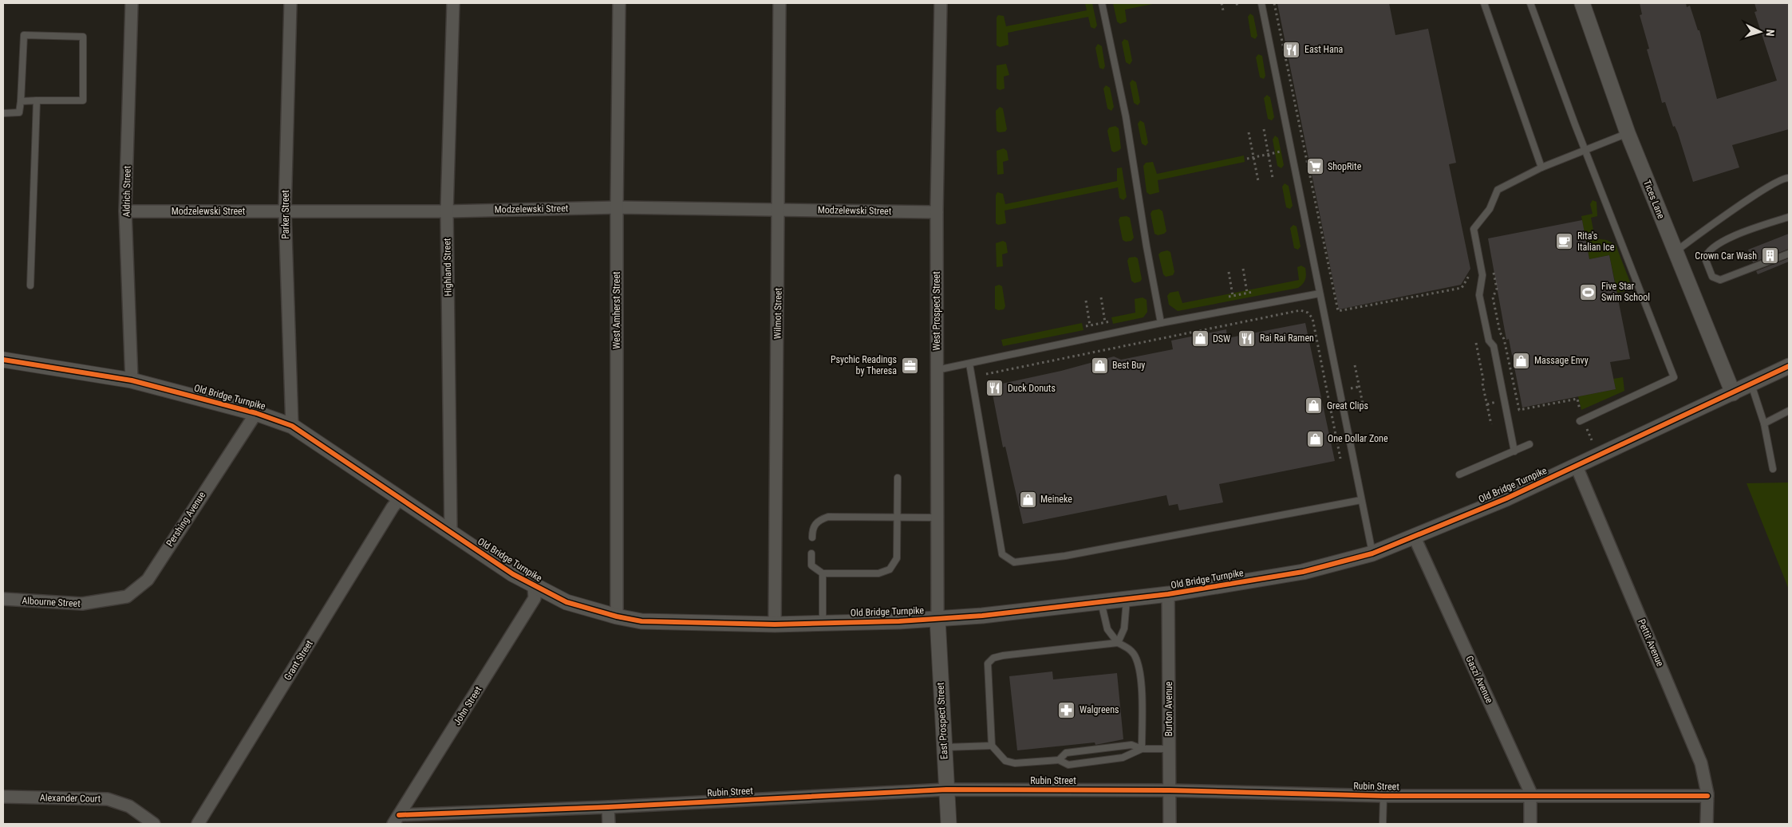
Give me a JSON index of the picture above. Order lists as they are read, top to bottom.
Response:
{
  "streets": {
    "street": [
      "Aldrich Street",
      "Tices Lane",
      "Modzelewski Street",
      "Parker Street",
      "Highland Street",
      "West Amherst Street",
      "West Prospect Street",
      "Wilmot Street",
      "Old Bridge Turnpike",
      "Pershing Avenue",
      "Albourne Street",
      "Pettit Avenue",
      "Grant Street",
      "Gaszi Avenue",
      "John Street",
      "Burton Avenue",
      "East Prospect Street",
      "Rubin Street",
      "Alexander Court"
    ]
  },
  "crossings": [
    ["Aldrich Street", "Modzelewski Street"],
    ["Aldrich Street", "Old Bridge Turnpike"],
    ["Tices Lane", "Old Bridge Turnpike"],
    ["Modzelewski Street", "Parker Street"],
    ["Modzelewski Street", "Highland Street"],
    ["Modzelewski Street", "West Amherst Street"],
    ["Modzelewski Street", "West Prospect Street"],
    ["Modzelewski Street", "Wilmot Street"],
    ["Parker Street", "Old Bridge Turnpike"],
    ["Highland Street", "Old Bridge Turnpike"],
    ["West Amherst Street", "Old Bridge Turnpike"],
    ["West Prospect Street", "Old Bridge Turnpike"],
    ["West Prospect Street", "East Prospect Street"],
    ["Wilmot Street", "Old Bridge Turnpike"],
    ["Old Bridge Turnpike", "Pershing Avenue"],
    ["Old Bridge Turnpike", "Pettit Avenue"],
    ["Old Bridge Turnpike", "Grant Street"],
    ["Old Bridge Turnpike", "Gaszi Avenue"],
    ["Old Bridge Turnpike", "John Street"],
    ["Old Bridge Turnpike", "Burton Avenue"],
    ["Old Bridge Turnpike", "East Prospect Street"],
    ["Pershing Avenue", "Albourne Street"],
    ["Pettit Avenue", "Rubin Street"],
    ["Gaszi Avenue", "Rubin Street"],
    ["John Street", "Rubin Street"],
    ["Burton Avenue", "Rubin Street"],
    ["East Prospect Street", "Rubin Street"]
  ],
  "places": {
    "restaurant": ["East Hana", "Rai Rai Ramen", "Duck Donuts"],
    "supermarket": ["ShopRite"],
    "cafe": ["Rita's Italian Ice"],
    "building": ["Crown Car Wash"],
    "sports": ["Five Star Swim School"],
    "shop": [
      "DSW",
      "Massage Envy",
      "Best Buy",
      "Great Clips",
      "One Dollar Zone",
      "Meineke"
    ],
    "office": ["Psychic Readings by Theresa"],
    "pharmacy": ["Walgreens"]
  },
  "north": "right"
}
